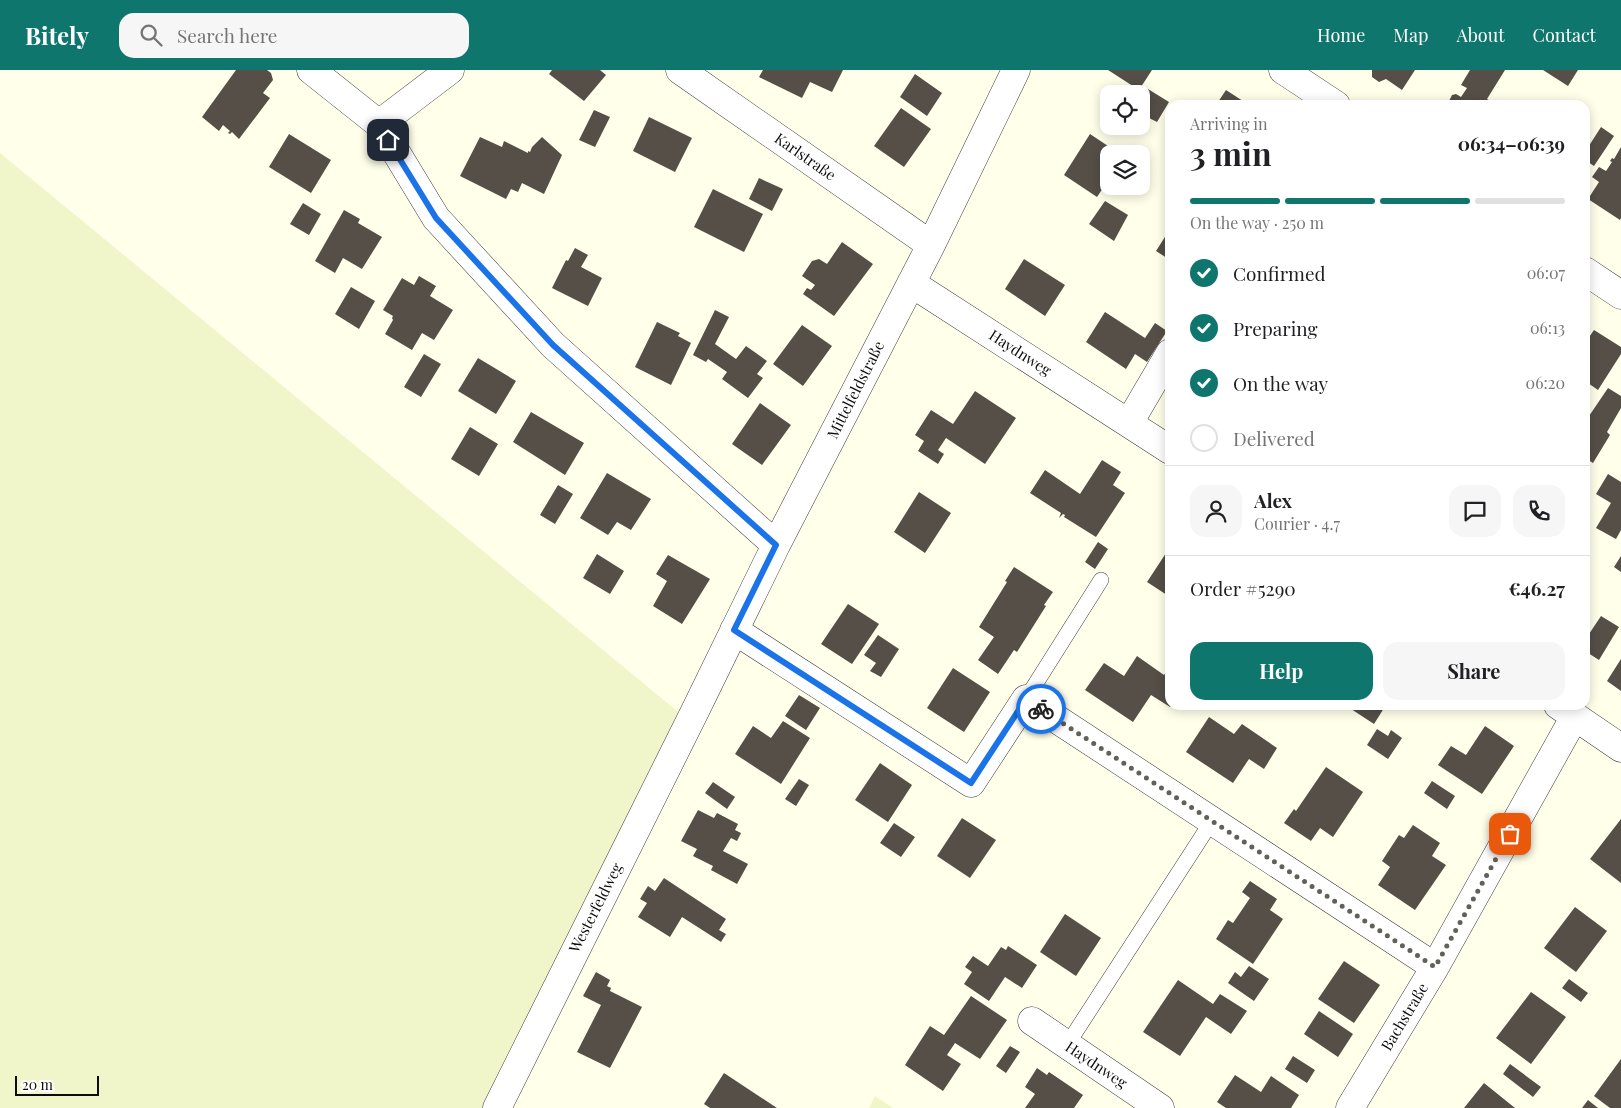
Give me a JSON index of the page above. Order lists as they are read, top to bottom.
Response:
{
  "streets": {
    "street": [
      "Karlstraße",
      "Haydnweg",
      "Mittelfeldstraße",
      "Westerfeldweg",
      "Bachstraße"
    ]
  },
  "crossings": [
    ["Karlstraße", "Mittelfeldstraße"],
    ["Haydnweg", "Mittelfeldstraße"],
    ["Mittelfeldstraße", "Westerfeldweg"]
  ],
  "scale_bar": "20 m",
  "page": {
    "header": "Bitely",
    "search": "Search here",
    "nav": [
      "Home",
      "Map",
      "About",
      "Contact"
    ],
    "heading": ["3 min", "Arriving in", "06:34–06:39"],
    "panel": [
      "Alex",
      "Courier · 4.7",
      "Order #5290",
      "€46.27"
    ],
    "bar": "On the way · 250 m",
    "list": [
      ["Confirmed", "06:07"],
      ["Preparing", "06:13"],
      ["On the way", "06:20"],
      "Delivered"
    ],
    "buttons": ["Help", "Share"],
    "scale": "20 m"
  }
}
